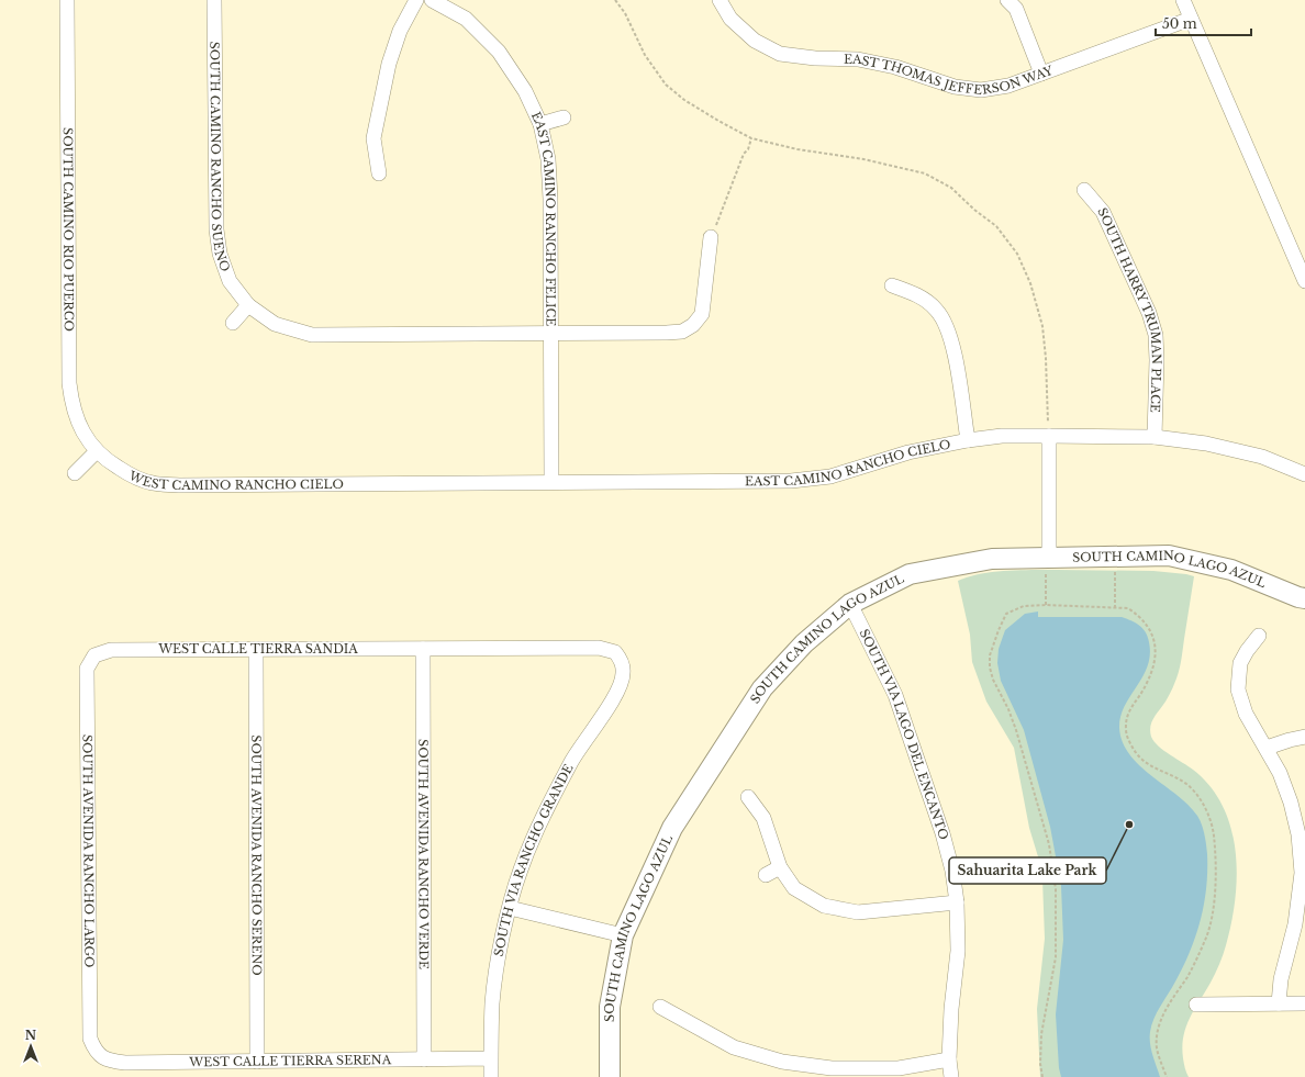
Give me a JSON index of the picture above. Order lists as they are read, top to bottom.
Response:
{
  "streets": {
    "street": [
      "EAST THOMAS JEFFERSON WAY",
      "SOUTH CAMINO RANCHO SUENO",
      "EAST CAMINO RANCHO FELICE",
      "SOUTH CAMINO RIO PUERCO",
      "SOUTH HARRY TRUMAN PLACE",
      "EAST CAMINO RANCHO CIELO",
      "WEST CAMINO RANCHO CIELO",
      "SOUTH CAMINO LAGO AZUL",
      "WEST CALLE TIERRA SANDIA",
      "SOUTH VIA LAGO DEL ENCANTO",
      "SOUTH AVENIDA RANCHO LARGO",
      "SOUTH AVENIDA RANCHO VERDE",
      "SOUTH AVENIDA RANCHO SERENO",
      "SOUTH VIA RANCHO GRANDE",
      "WEST CALLE TIERRA SERENA"
    ]
  },
  "crossings": [
    ["SOUTH CAMINO RANCHO SUENO", "EAST CAMINO RANCHO FELICE"],
    ["EAST CAMINO RANCHO FELICE", "EAST CAMINO RANCHO CIELO"],
    ["SOUTH CAMINO RIO PUERCO", "WEST CAMINO RANCHO CIELO"],
    ["SOUTH HARRY TRUMAN PLACE", "EAST CAMINO RANCHO CIELO"],
    ["EAST CAMINO RANCHO CIELO", "WEST CAMINO RANCHO CIELO"],
    ["SOUTH CAMINO LAGO AZUL", "SOUTH VIA LAGO DEL ENCANTO"],
    ["WEST CALLE TIERRA SANDIA", "SOUTH AVENIDA RANCHO LARGO"],
    ["WEST CALLE TIERRA SANDIA", "SOUTH AVENIDA RANCHO VERDE"],
    ["WEST CALLE TIERRA SANDIA", "SOUTH AVENIDA RANCHO SERENO"],
    ["WEST CALLE TIERRA SANDIA", "SOUTH VIA RANCHO GRANDE"],
    ["SOUTH AVENIDA RANCHO LARGO", "WEST CALLE TIERRA SERENA"],
    ["SOUTH AVENIDA RANCHO VERDE", "WEST CALLE TIERRA SERENA"],
    ["SOUTH AVENIDA RANCHO SERENO", "WEST CALLE TIERRA SERENA"],
    ["SOUTH VIA RANCHO GRANDE", "WEST CALLE TIERRA SERENA"]
  ],
  "places": ["Sahuarita Lake Park"],
  "scale_bar": "50 m",
  "north": "top"
}
